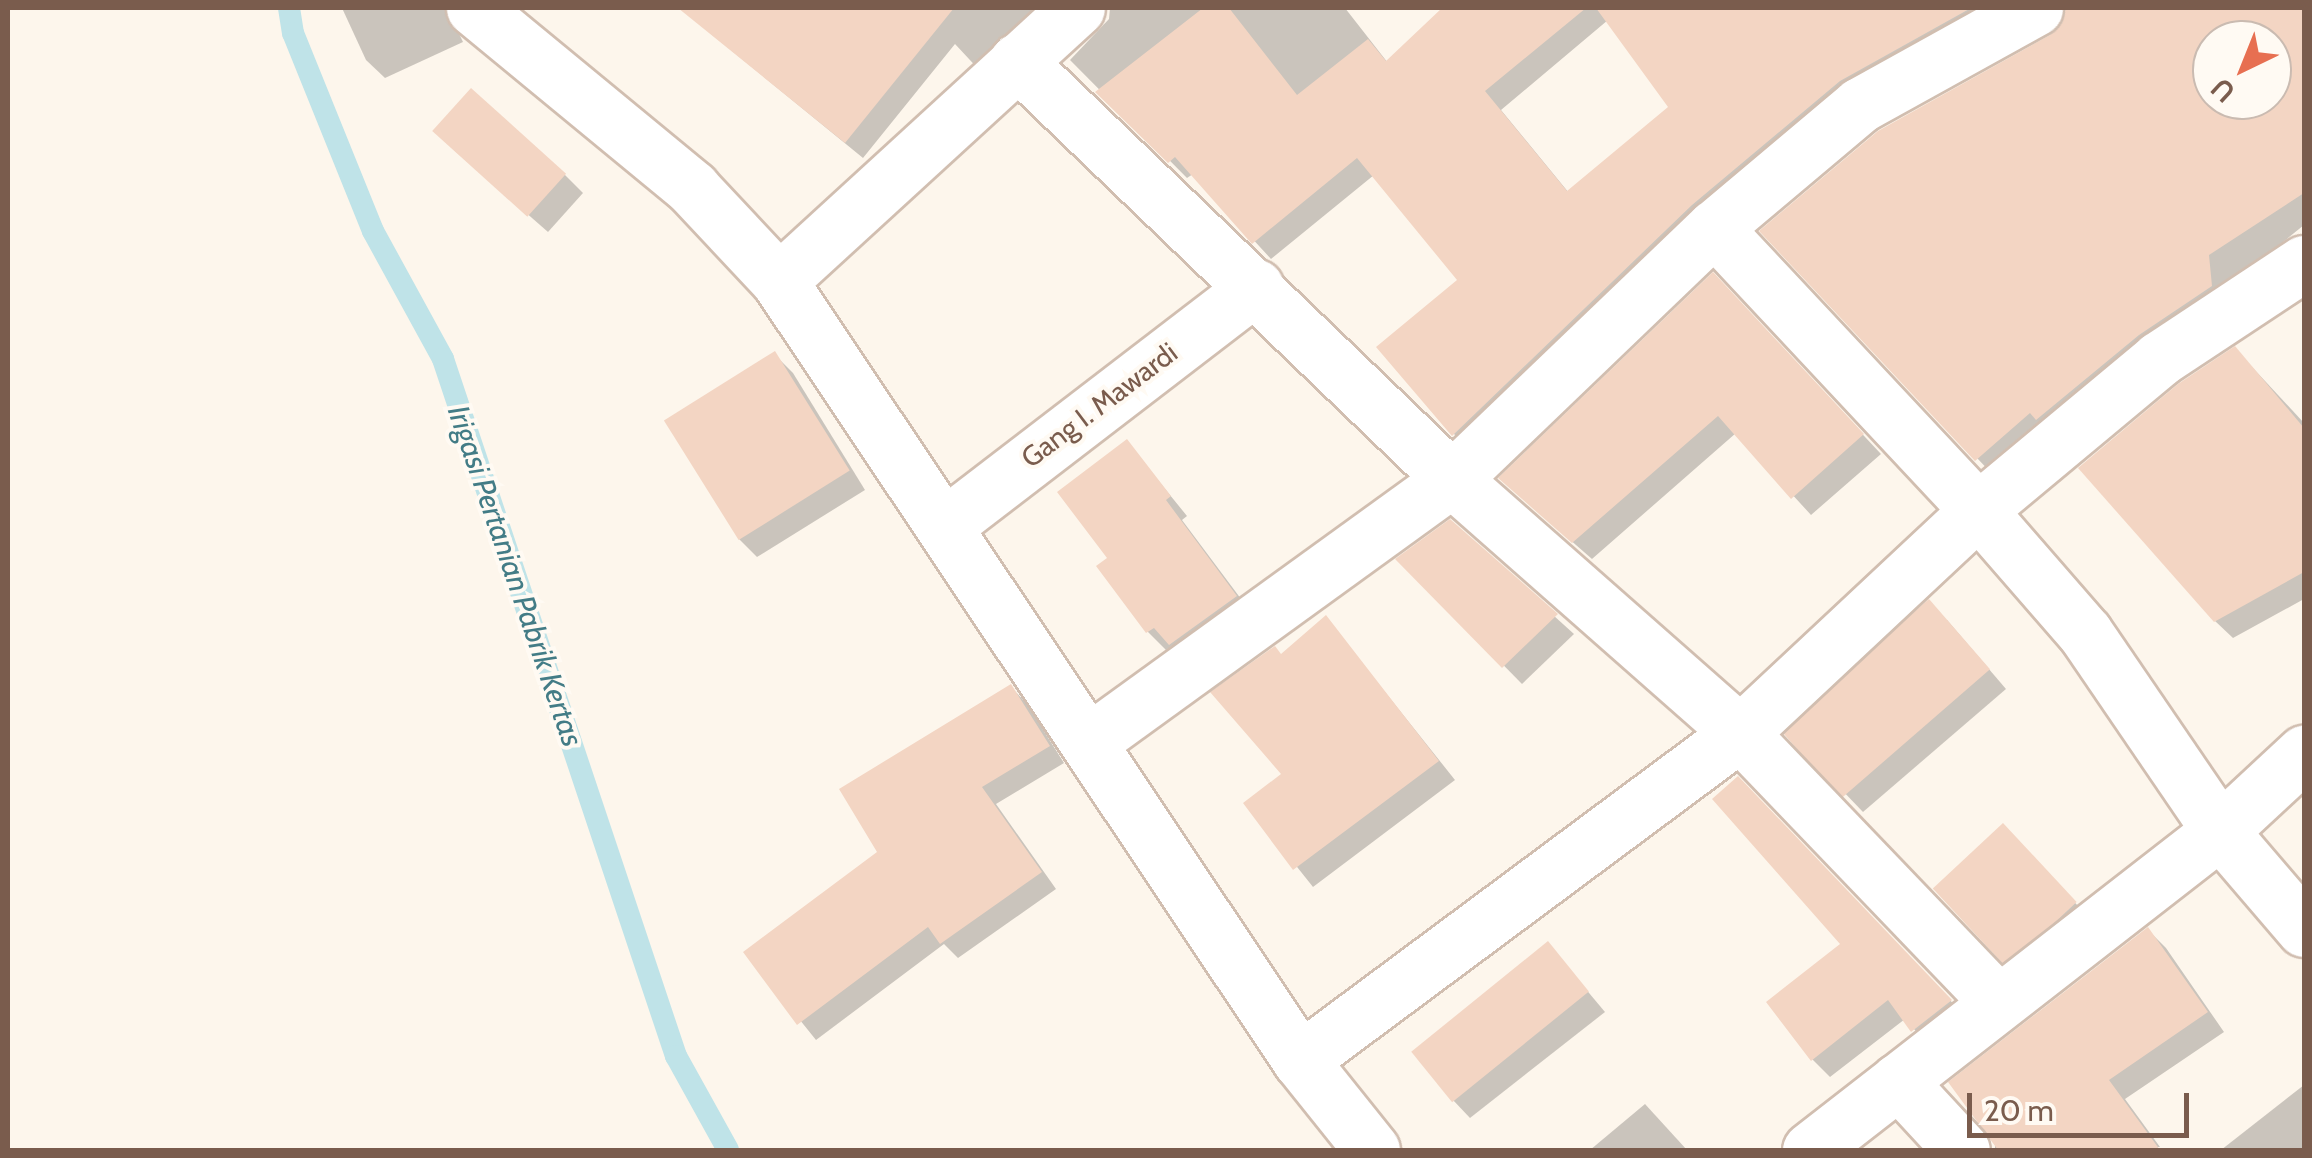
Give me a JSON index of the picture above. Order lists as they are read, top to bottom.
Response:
{
  "streets": {
    "street": ["Gang I. Mawardi"]
  },
  "water": ["Irigasi Pertanian Pabrik Kertas"],
  "scale_bar": "20 m",
  "north": "bottom left"
}
